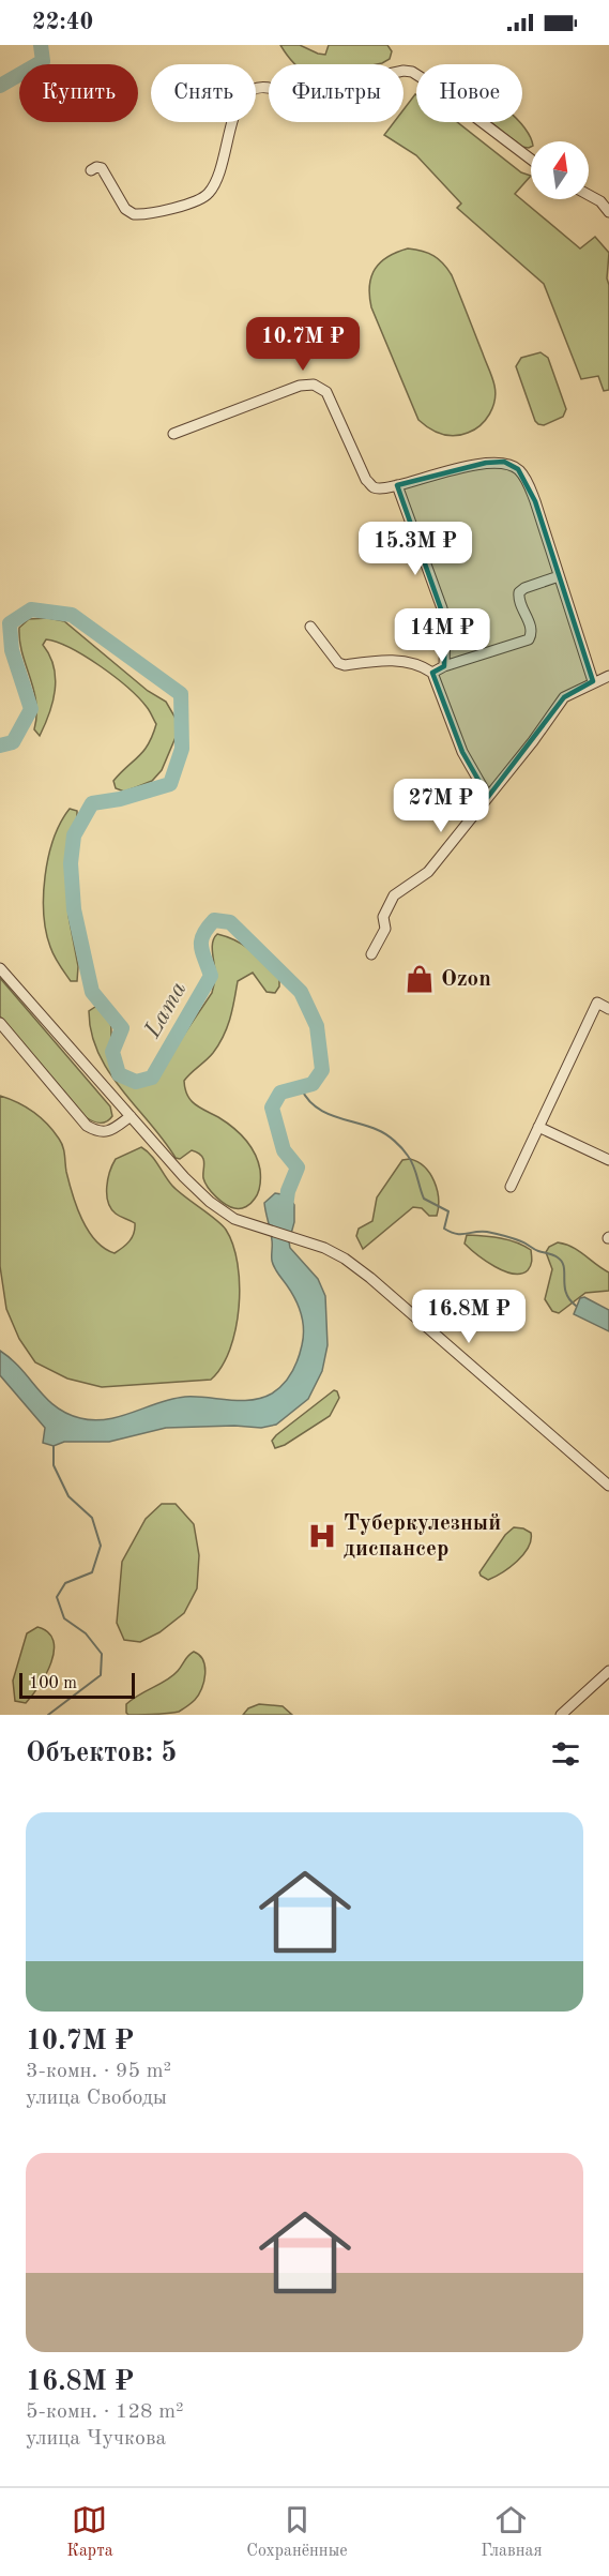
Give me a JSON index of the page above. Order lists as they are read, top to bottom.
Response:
{
  "water": ["Lama"],
  "places": {
    "shop": ["Ozon"],
    "hospital": ["Туберкулезный диспансер"]
  },
  "scale_bar": "100 m",
  "north": "top",
  "page": {
    "status": "22:40",
    "chip": [
      "Купить",
      "Снять",
      "Фильтры",
      "Новое"
    ],
    "price": [
      "10.7M ₽",
      "15.3M ₽",
      "14M ₽",
      "27M ₽",
      "16.8M ₽"
    ],
    "scale": "100 m",
    "heading": "Объектов: 5",
    "list": [
      {
        "name": "10.7M ₽",
        "note": "3-комн. · 95 m² · улица Свободы"
      },
      {
        "name": "16.8M ₽",
        "note": "5-комн. · 128 m² · улица Чучкова"
      }
    ],
    "tabs": ["Карта", "Сохранённые", "Главная"]
  }
}
